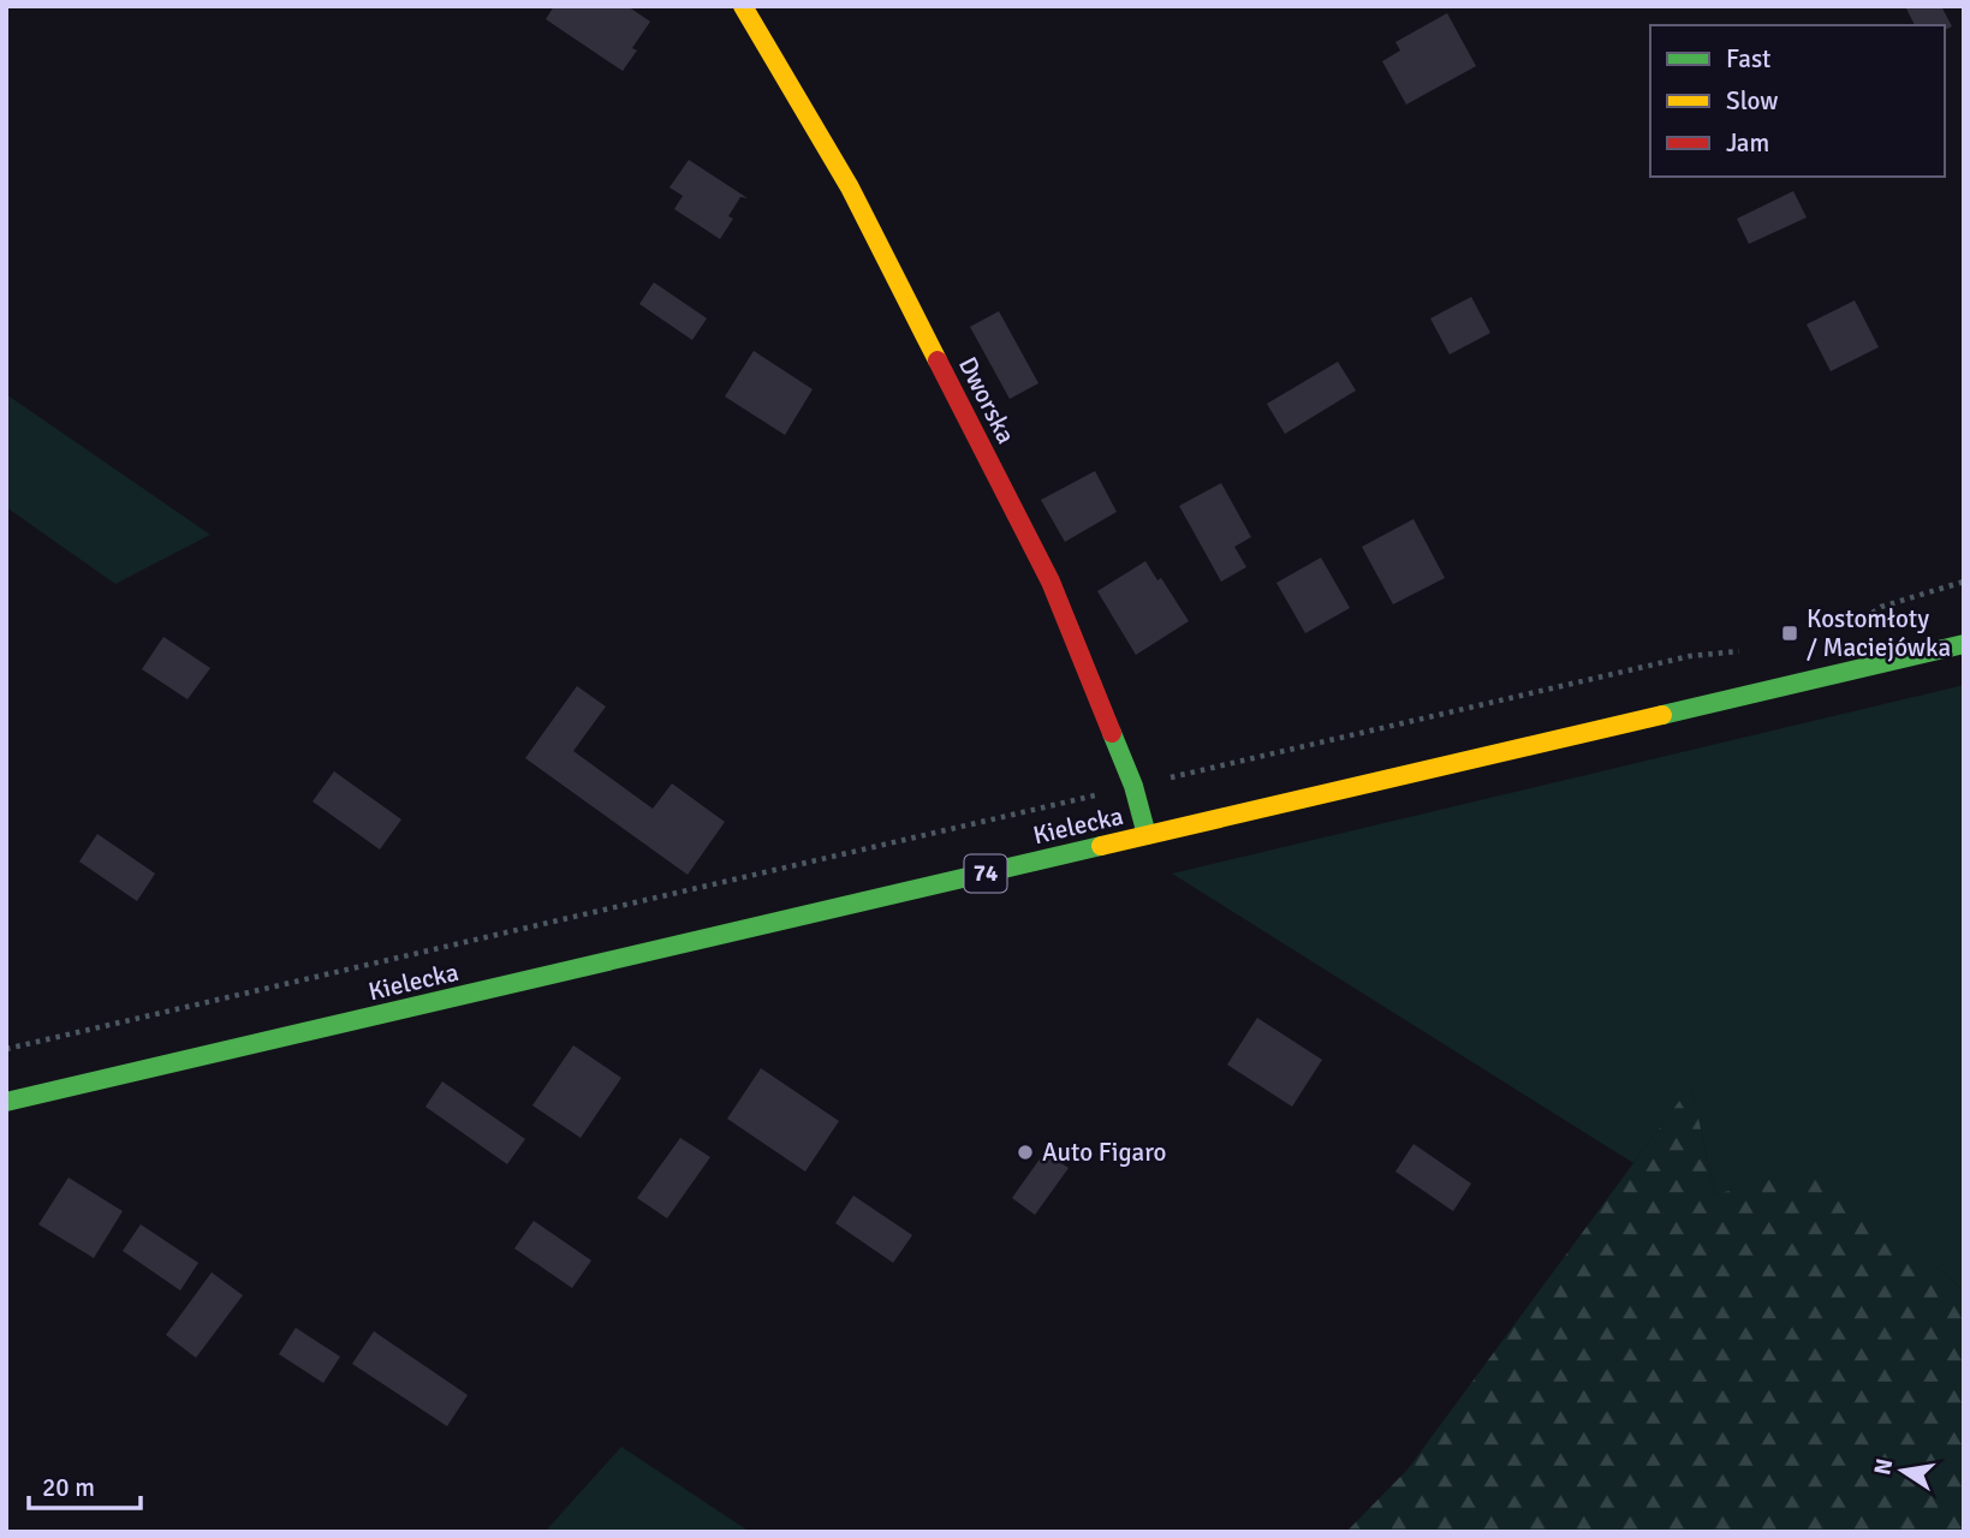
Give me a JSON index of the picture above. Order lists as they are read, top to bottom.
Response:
{
  "streets": {
    "main road": ["Dworska", "Kielecka", "74"]
  },
  "crossings": [
    ["Dworska", "Kielecka"]
  ],
  "places": {
    "transit": ["Kostomłoty / Maciejówka"],
    "other": ["Auto Figaro"]
  },
  "legend": ["Fast", "Slow", "Jam"],
  "scale_bar": "20 m",
  "north": "left"
}
